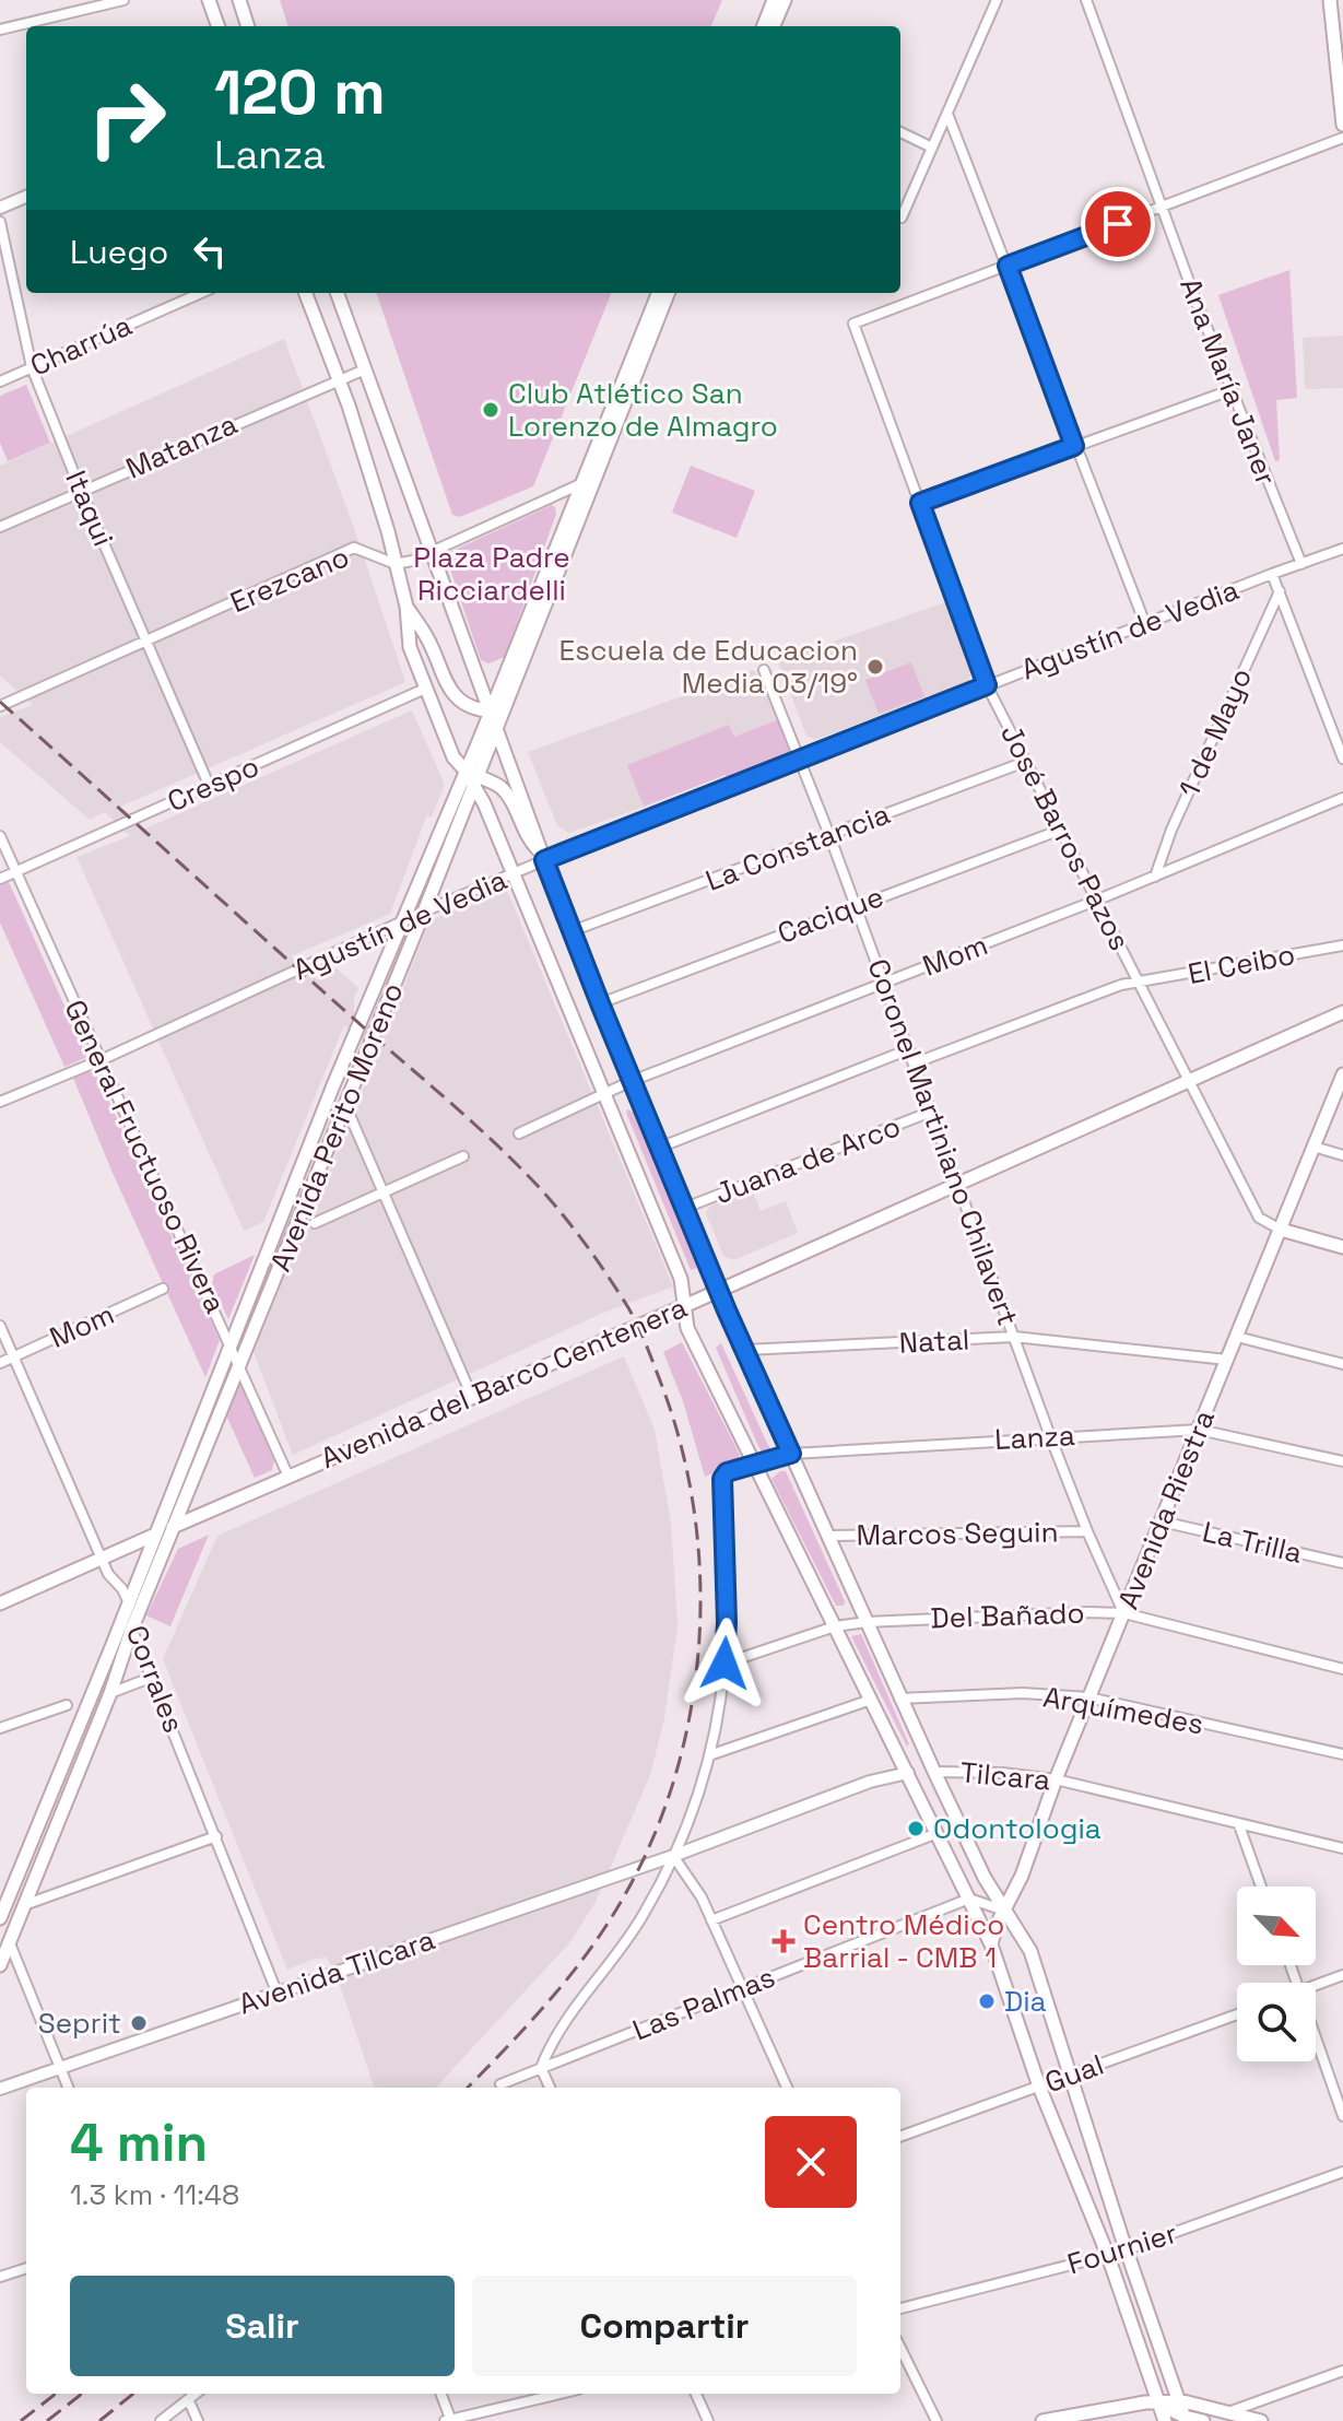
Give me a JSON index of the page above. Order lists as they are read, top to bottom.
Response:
{
  "streets": {
    "main road": [
      "Avenida Perito Moreno",
      "Avenida del Barco Centenera",
      "Avenida Riestra",
      "Tilcara"
    ],
    "street": [
      "Charrúa",
      "Ana María Janer",
      "Matanza",
      "Itaqui",
      "Erezcano",
      "Agustín de Vedia",
      "1 de Mayo",
      "Crespo",
      "José Barros Pazos",
      "La Constancia",
      "Cacique",
      "Mom",
      "El Ceibo",
      "Coronel Martiniano Chilavert",
      "General Fructuoso Rivera",
      "Juana de Arco",
      "Natal",
      "Lanza",
      "Marcos Seguin",
      "La Trilla",
      "Del Bañado",
      "Corrales",
      "Arquímedes",
      "Avenida Tilcara",
      "Las Palmas",
      "Gual",
      "Fournier"
    ]
  },
  "crossings": [
    ["Charrúa", "Itaqui"],
    ["Ana María Janer", "Agustín de Vedia"],
    ["Matanza", "Itaqui"],
    ["Itaqui", "Erezcano"],
    ["Itaqui", "Crespo"],
    ["Erezcano", "Avenida Perito Moreno"],
    ["Agustín de Vedia", "José Barros Pazos"],
    ["Agustín de Vedia", "Avenida Perito Moreno"],
    ["Agustín de Vedia", "Coronel Martiniano Chilavert"],
    ["Agustín de Vedia", "General Fructuoso Rivera"],
    ["1 de Mayo", "Mom"],
    ["Crespo", "General Fructuoso Rivera"],
    ["José Barros Pazos", "La Constancia"],
    ["José Barros Pazos", "Cacique"],
    ["José Barros Pazos", "Mom"],
    ["José Barros Pazos", "El Ceibo"],
    ["José Barros Pazos", "Avenida del Barco Centenera"],
    ["José Barros Pazos", "Avenida Riestra"],
    ["La Constancia", "Coronel Martiniano Chilavert"],
    ["Cacique", "Coronel Martiniano Chilavert"],
    ["Mom", "Coronel Martiniano Chilavert"],
    ["Mom", "Corrales"],
    ["El Ceibo", "Coronel Martiniano Chilavert"],
    ["Avenida Perito Moreno", "General Fructuoso Rivera"],
    ["Avenida Perito Moreno", "Avenida del Barco Centenera"],
    ["Avenida Perito Moreno", "Corrales"],
    ["Coronel Martiniano Chilavert", "Juana de Arco"],
    ["Coronel Martiniano Chilavert", "Natal"],
    ["Coronel Martiniano Chilavert", "Avenida del Barco Centenera"],
    ["Coronel Martiniano Chilavert", "Lanza"],
    ["Coronel Martiniano Chilavert", "Avenida Riestra"],
    ["Coronel Martiniano Chilavert", "Marcos Seguin"],
    ["Coronel Martiniano Chilavert", "Del Bañado"],
    ["General Fructuoso Rivera", "Avenida del Barco Centenera"],
    ["Natal", "Avenida Riestra"],
    ["Avenida del Barco Centenera", "Corrales"],
    ["Lanza", "Avenida Riestra"],
    ["Lanza", "Del Bañado"],
    ["Avenida Riestra", "La Trilla"],
    ["Avenida Riestra", "Del Bañado"],
    ["Avenida Riestra", "Arquímedes"],
    ["Avenida Riestra", "Tilcara"],
    ["Corrales", "Avenida Tilcara"],
    ["Tilcara", "Avenida Tilcara"]
  ],
  "parks": ["Plaza Padre Ricciardelli"],
  "places": {
    "other": [
      "Club Atlético San Lorenzo de Almagro",
      "Escuela de Educacion Media 03/19°",
      "Odontologia",
      "Dia",
      "Seprit"
    ],
    "health": ["Centro Médico Barrial - CMB 1"]
  },
  "north": "bottom right",
  "page": {
    "turn": ["120 m", "Lanza"],
    "then": "Luego",
    "heading": ["4 min", "1.3 km · 11:48"],
    "buttons": ["Salir", "Compartir"]
  }
}
